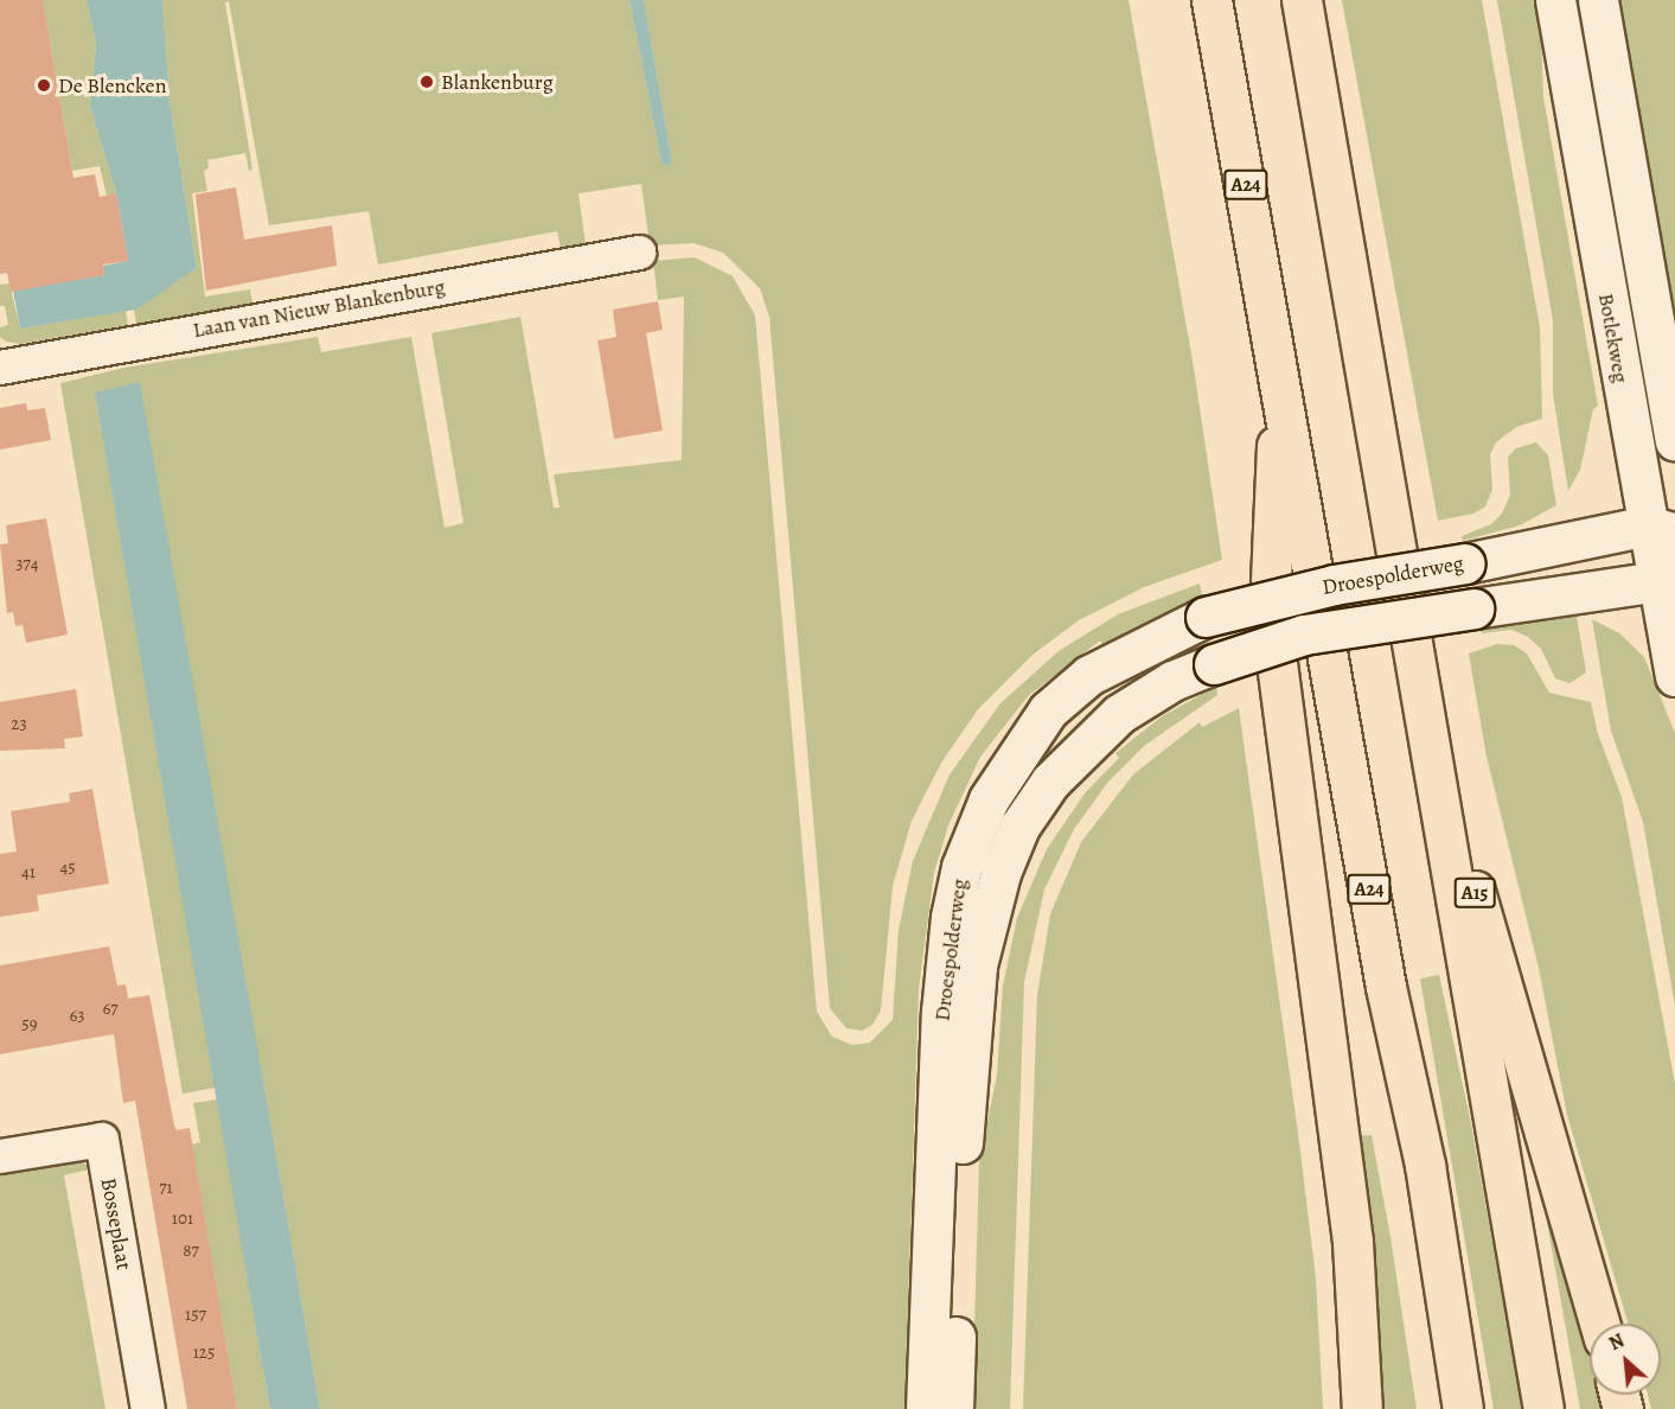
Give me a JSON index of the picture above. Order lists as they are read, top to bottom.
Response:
{
  "streets": {
    "highway": ["A24", "A15"],
    "main road": ["Botlekweg", "Droespolderweg"],
    "street": ["Laan van Nieuw Blankenburg", "Bosseplaat"]
  },
  "crossings": [
    ["Botlekweg", "Droespolderweg"]
  ],
  "places": ["Blankenburg", "De Blencken"],
  "house_numbers": [
    "374",
    "23",
    "45",
    "41",
    "67",
    "63",
    "59",
    "71",
    "101",
    "87",
    "157",
    "125"
  ],
  "north": "top left"
}
